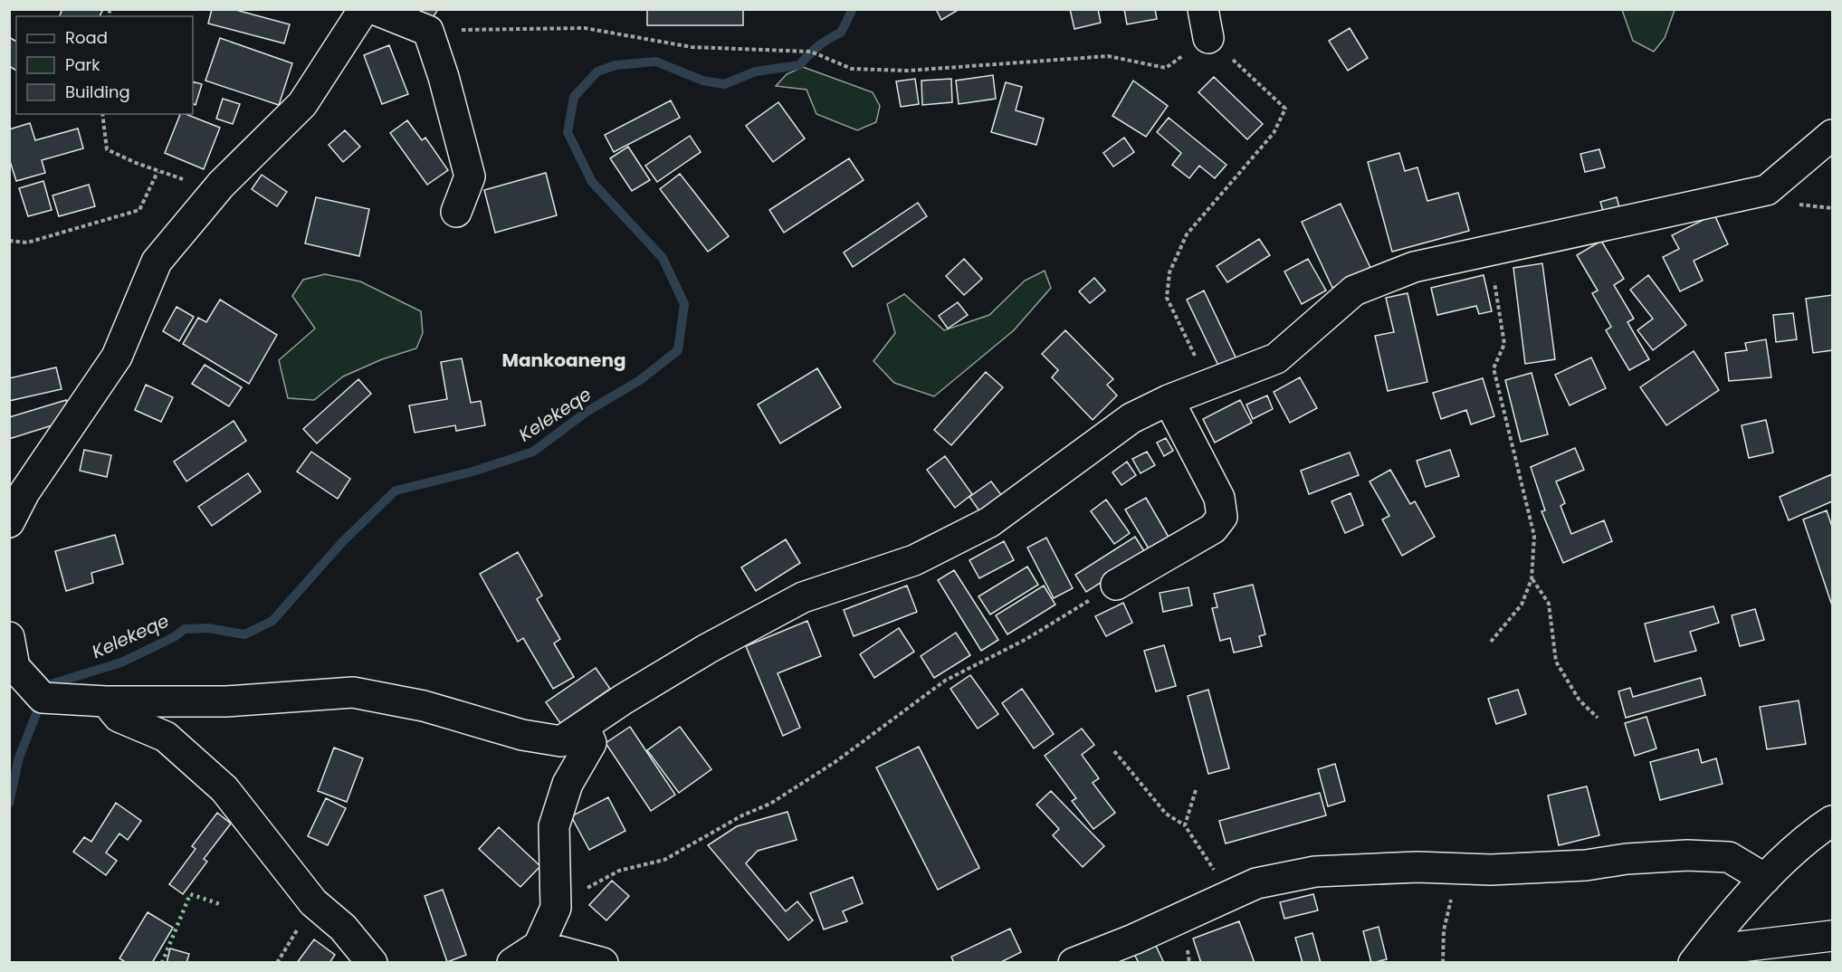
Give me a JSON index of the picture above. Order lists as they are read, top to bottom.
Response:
{
  "districts": ["Mankoaneng"],
  "water": ["Kelekeqe"],
  "legend": ["Road", "Park", "Building"]
}
